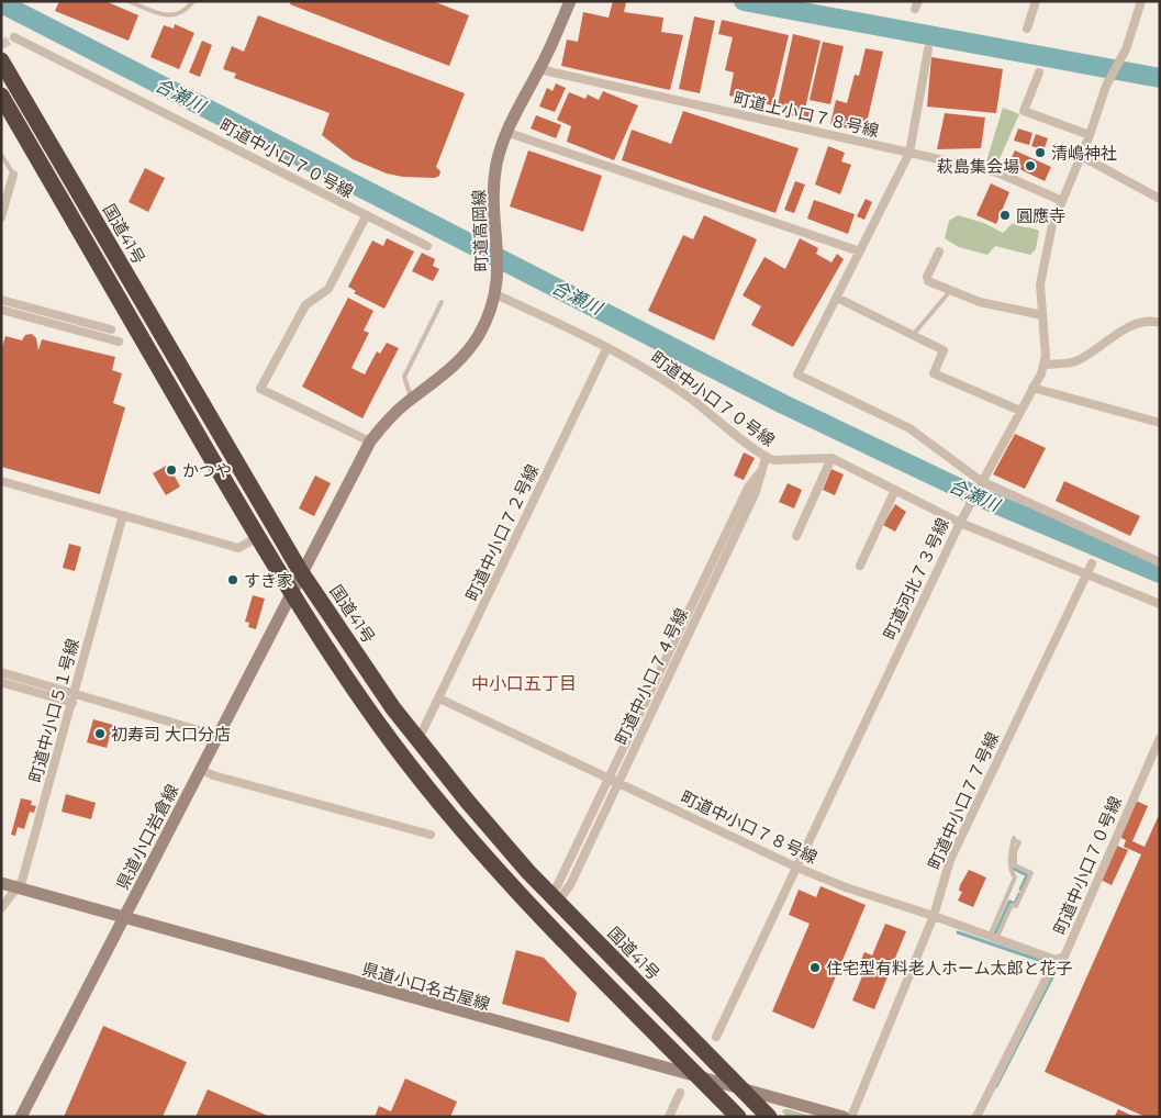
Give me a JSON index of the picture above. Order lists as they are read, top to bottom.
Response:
{
  "streets": {
    "highway": ["国道41号"],
    "main road": ["町道高岡線", "県道小口岩倉線", "県道小口名古屋線"],
    "street": [
      "町道上小口７８号線",
      "町道中小口７０号線",
      "町道中小口７２号線",
      "町道河北７３号線",
      "町道中小口７４号線",
      "町道中小口５１号線",
      "町道中小口７７号線",
      "町道中小口７８号線"
    ]
  },
  "crossings": [
    ["町道上小口７８号線", "町道高岡線"],
    ["町道中小口７０号線", "町道高岡線"],
    ["町道中小口７０号線", "町道中小口７２号線"],
    ["町道中小口７０号線", "町道河北７３号線"],
    ["町道中小口７０号線", "町道中小口７４号線"],
    ["町道中小口７０号線", "町道中小口７７号線"],
    ["町道中小口７０号線", "町道中小口７８号線"],
    ["町道高岡線", "国道41号"],
    ["町道高岡線", "県道小口岩倉線"],
    ["国道41号", "県道小口岩倉線"],
    ["国道41号", "県道小口名古屋線"],
    ["町道中小口７２号線", "町道中小口７８号線"],
    ["町道河北７３号線", "町道中小口７８号線"],
    ["町道中小口７４号線", "町道中小口７８号線"],
    ["町道中小口５１号線", "県道小口名古屋線"],
    ["町道中小口７７号線", "町道中小口７８号線"],
    ["県道小口岩倉線", "県道小口名古屋線"]
  ],
  "districts": ["中小口五丁目"],
  "water": ["合瀬川"],
  "places": [
    "清嶋神社",
    "萩島集会場",
    "圓應寺",
    "かつや",
    "すき家",
    "初寿司 大口分店",
    "住宅型有料老人ホーム太郎と花子"
  ]
}
